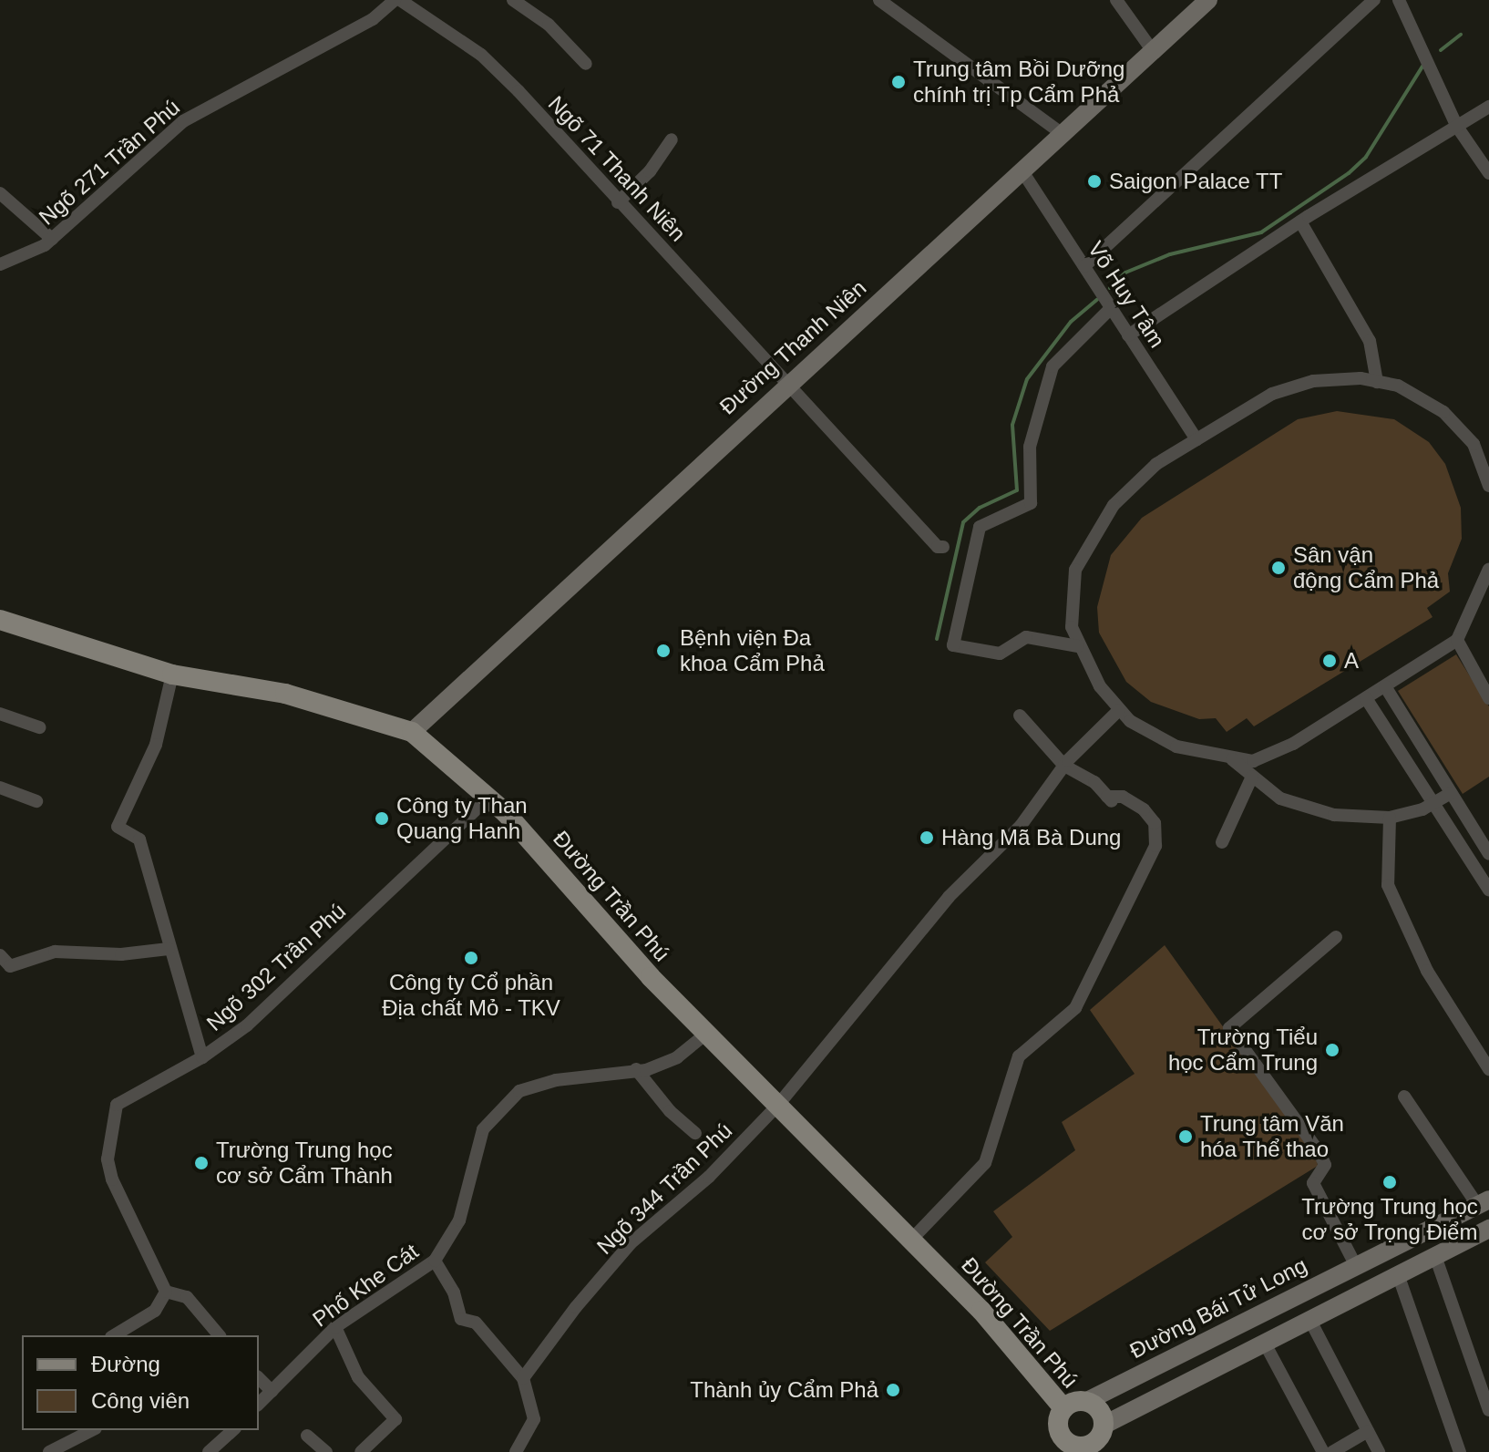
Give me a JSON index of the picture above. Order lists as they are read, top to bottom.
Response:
{
  "streets": {
    "main road": ["Đường Trần Phú"],
    "street": [
      "Ngõ 271 Trần Phú",
      "Ngõ 71 Thanh Niên",
      "Võ Huy Tâm",
      "Đường Thanh Niên",
      "Ngõ 302 Trần Phú",
      "Ngõ 344 Trần Phú",
      "Phố Khe Cát",
      "Đường Bái Tử Long"
    ]
  },
  "crossings": [
    ["Ngõ 271 Trần Phú", "Ngõ 71 Thanh Niên"],
    ["Ngõ 71 Thanh Niên", "Đường Thanh Niên"],
    ["Võ Huy Tâm", "Đường Thanh Niên"],
    ["Đường Thanh Niên", "Đường Trần Phú"],
    ["Đường Trần Phú", "Ngõ 302 Trần Phú"],
    ["Đường Trần Phú", "Ngõ 344 Trần Phú"],
    ["Đường Trần Phú", "Phố Khe Cát"],
    ["Đường Trần Phú", "Đường Bái Tử Long"]
  ],
  "places": [
    "Trung tâm Bồi Dưỡng chính trị Tp Cẩm Phả",
    "Saigon Palace TT",
    "Sân vận động Cẩm Phả",
    "Bệnh viện Đa khoa Cẩm Phả",
    "A",
    "Công ty Than Quang Hanh",
    "Hàng Mã Bà Dung",
    "Công ty Cổ phần Địa chất Mỏ - TKV",
    "Trường Tiểu học Cẩm Trung",
    "Trung tâm Văn hóa Thể thao",
    "Trường Trung học cơ sở Cẩm Thành",
    "Trường Trung học cơ sở Trọng Điểm",
    "Thành ủy Cẩm Phả"
  ],
  "legend": ["Đường", "Công viên"]
}
